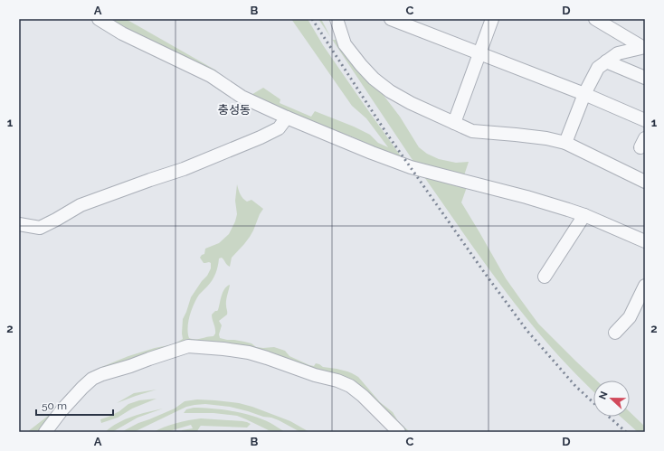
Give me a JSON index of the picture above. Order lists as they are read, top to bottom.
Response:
{
  "districts": ["충성동"],
  "scale_bar": "50 m",
  "north": "left",
  "grid": {
    "columns": [
      "A",
      "B",
      "C",
      "D"
    ],
    "rows": ["1", "2"]
  }
}
